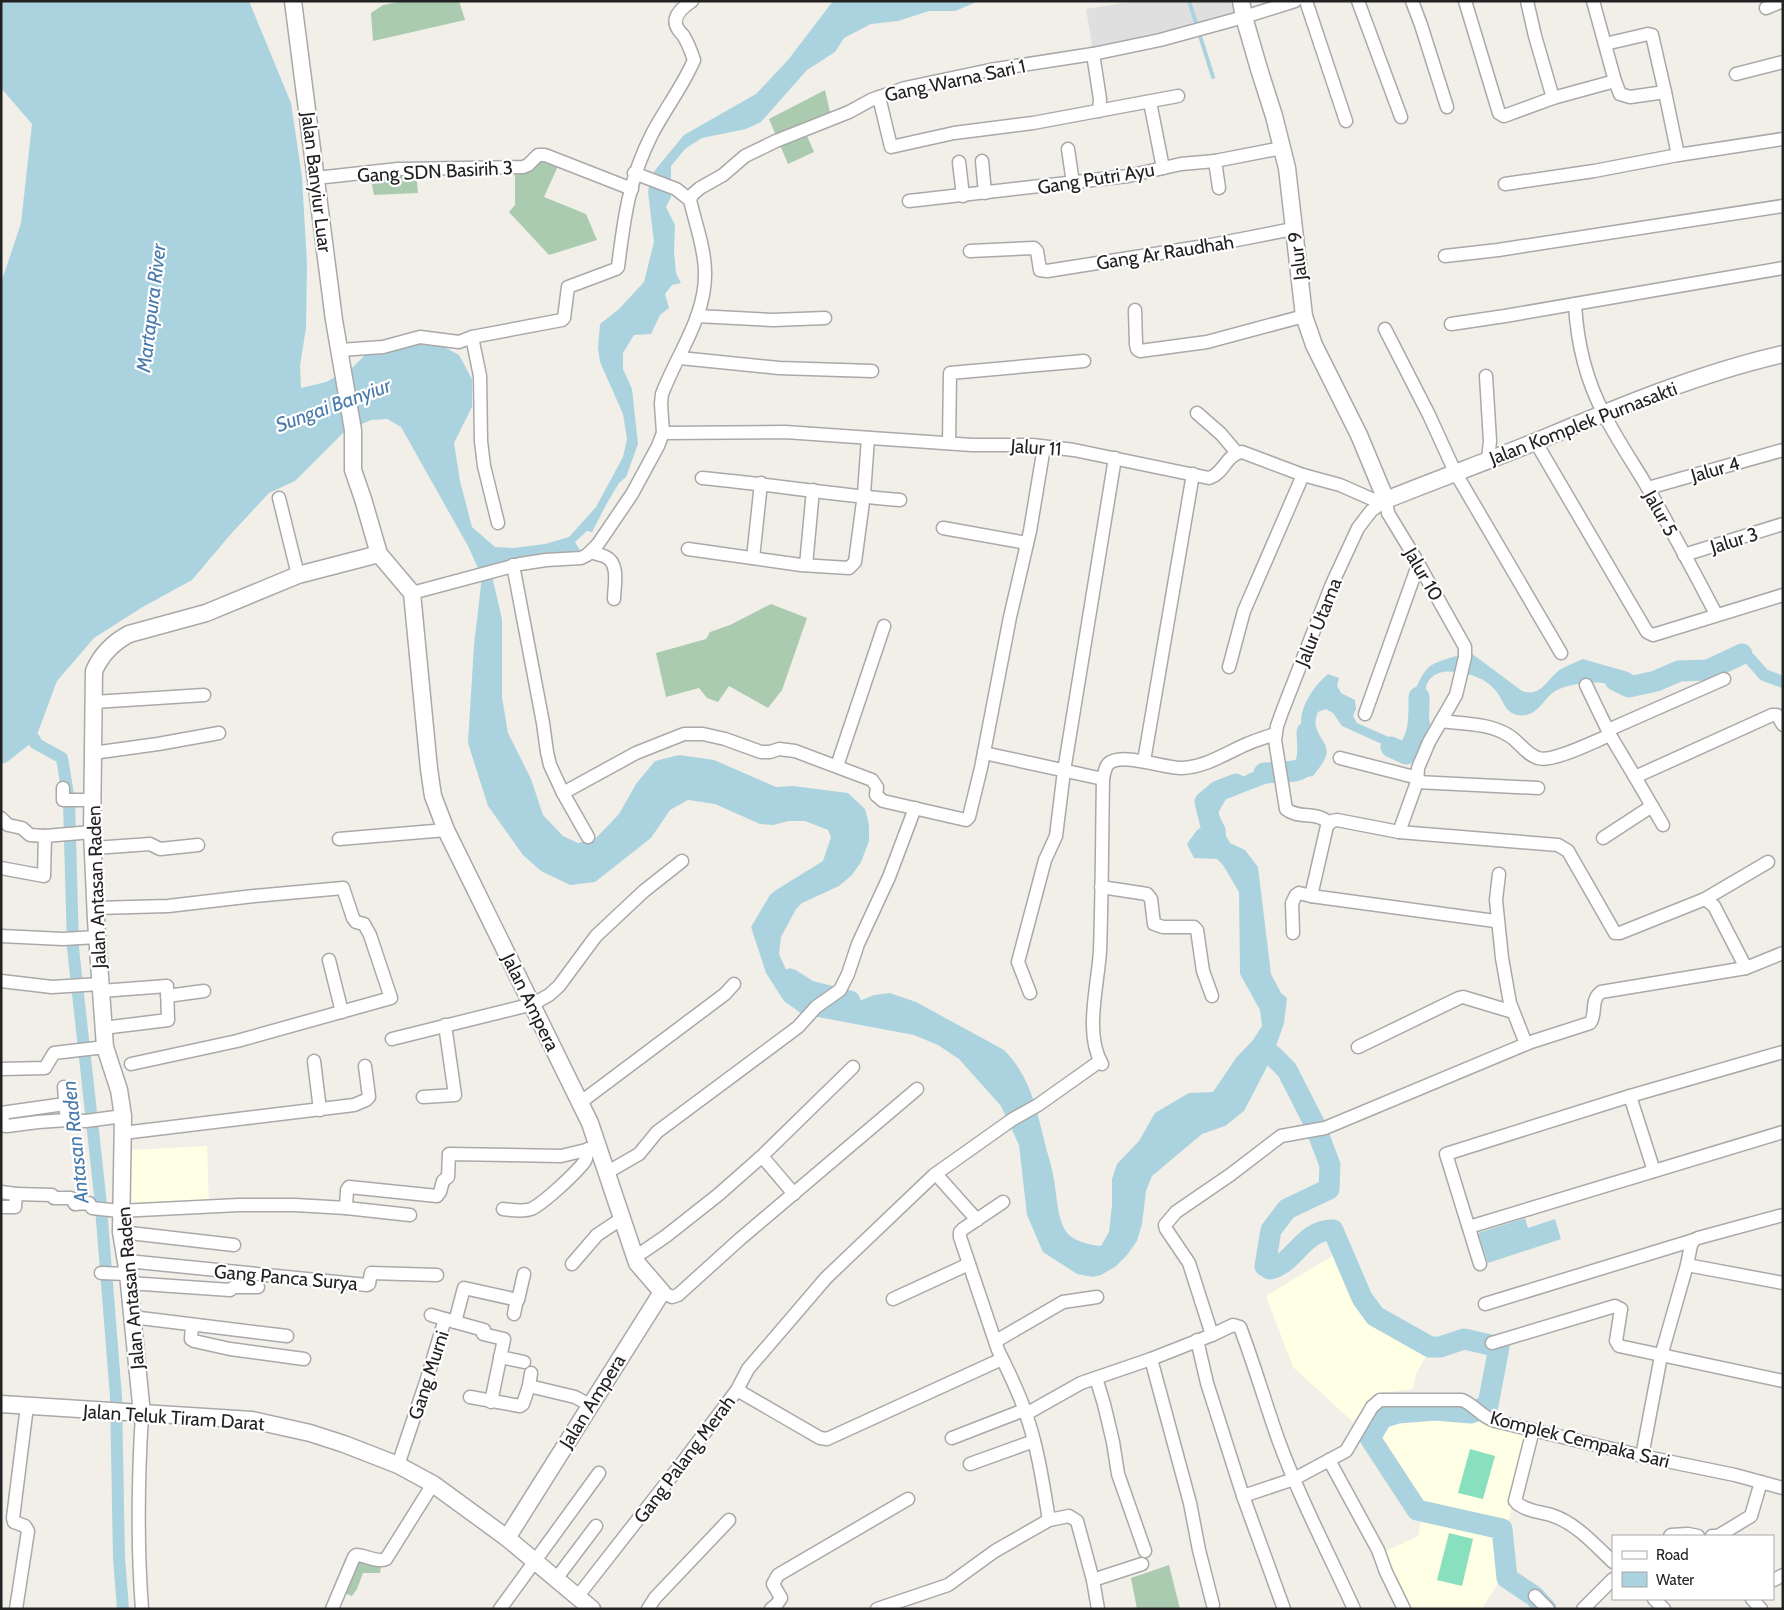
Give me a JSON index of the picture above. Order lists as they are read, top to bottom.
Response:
{
  "streets": {
    "street": [
      "Gang Warna Sari 1",
      "Gang SDN Basirih 3",
      "Gang Putri Ayu",
      "Jalan Banyiur Luar",
      "Gang Ar Raudhah",
      "Jalur 9",
      "Jalan Komplek Purnasakti",
      "Jalur 11",
      "Jalur 4",
      "Jalur 5",
      "Jalur 3",
      "Jalur 10",
      "Jalur Utama",
      "Jalan Antasan Raden",
      "Jalan Ampera",
      "Gang Panca Surya",
      "Gang Murni",
      "Jalan Teluk Tiram Darat",
      "Komplek Cempaka Sari",
      "Gang Palang Merah"
    ]
  },
  "crossings": [
    ["Gang Warna Sari 1", "Jalur 9"],
    ["Gang SDN Basirih 3", "Jalan Banyiur Luar"],
    ["Gang Putri Ayu", "Jalur 9"],
    ["Jalan Banyiur Luar", "Jalan Antasan Raden"],
    ["Gang Ar Raudhah", "Jalur 9"],
    ["Jalur 9", "Jalan Komplek Purnasakti"],
    ["Jalur 9", "Jalur 10"],
    ["Jalur 9", "Jalur Utama"],
    ["Jalan Komplek Purnasakti", "Jalur 5"],
    ["Jalan Komplek Purnasakti", "Jalur 10"],
    ["Jalan Komplek Purnasakti", "Jalur Utama"],
    ["Jalur 4", "Jalur 5"],
    ["Jalur 5", "Jalur 3"],
    ["Jalur 10", "Jalur Utama"],
    ["Jalan Antasan Raden", "Gang Panca Surya"],
    ["Jalan Antasan Raden", "Jalan Teluk Tiram Darat"],
    ["Jalan Ampera", "Jalan Teluk Tiram Darat"],
    ["Gang Murni", "Jalan Teluk Tiram Darat"],
    ["Jalan Teluk Tiram Darat", "Gang Palang Merah"]
  ],
  "water": ["Martapura River", "Sungai Banyiur", "Antasan Raden"],
  "legend": ["Road", "Water"]
}
